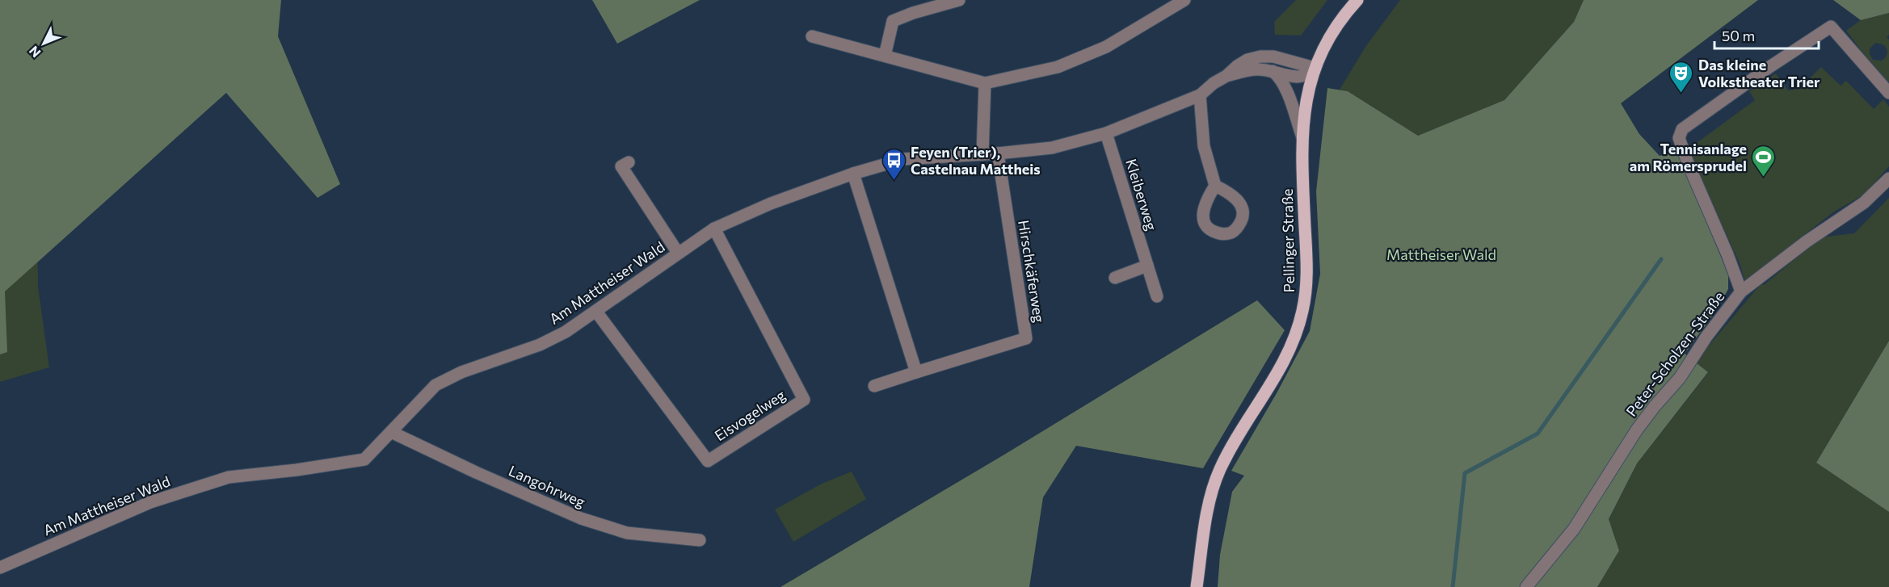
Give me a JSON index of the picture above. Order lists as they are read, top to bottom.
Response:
{
  "streets": {
    "main road": ["Pellinger Straße"],
    "street": [
      "Kleiberweg",
      "Hirschkäferweg",
      "Am Mattheiser Wald",
      "Peter-Scholzen-Straße",
      "Eisvogelweg",
      "Langohrweg"
    ]
  },
  "crossings": [
    ["Kleiberweg", "Am Mattheiser Wald"],
    ["Pellinger Straße", "Am Mattheiser Wald"],
    ["Hirschkäferweg", "Am Mattheiser Wald"],
    ["Am Mattheiser Wald", "Eisvogelweg"],
    ["Am Mattheiser Wald", "Langohrweg"]
  ],
  "parks": ["Mattheiser Wald"],
  "places": {
    "theatre": ["Das kleine Volkstheater Trier"],
    "sports": ["Tennisanlage am Römersprudel"],
    "bus stop": ["Feyen (Trier), Castelnau Mattheis"]
  },
  "scale_bar": "50 m",
  "north": "bottom left"
}
